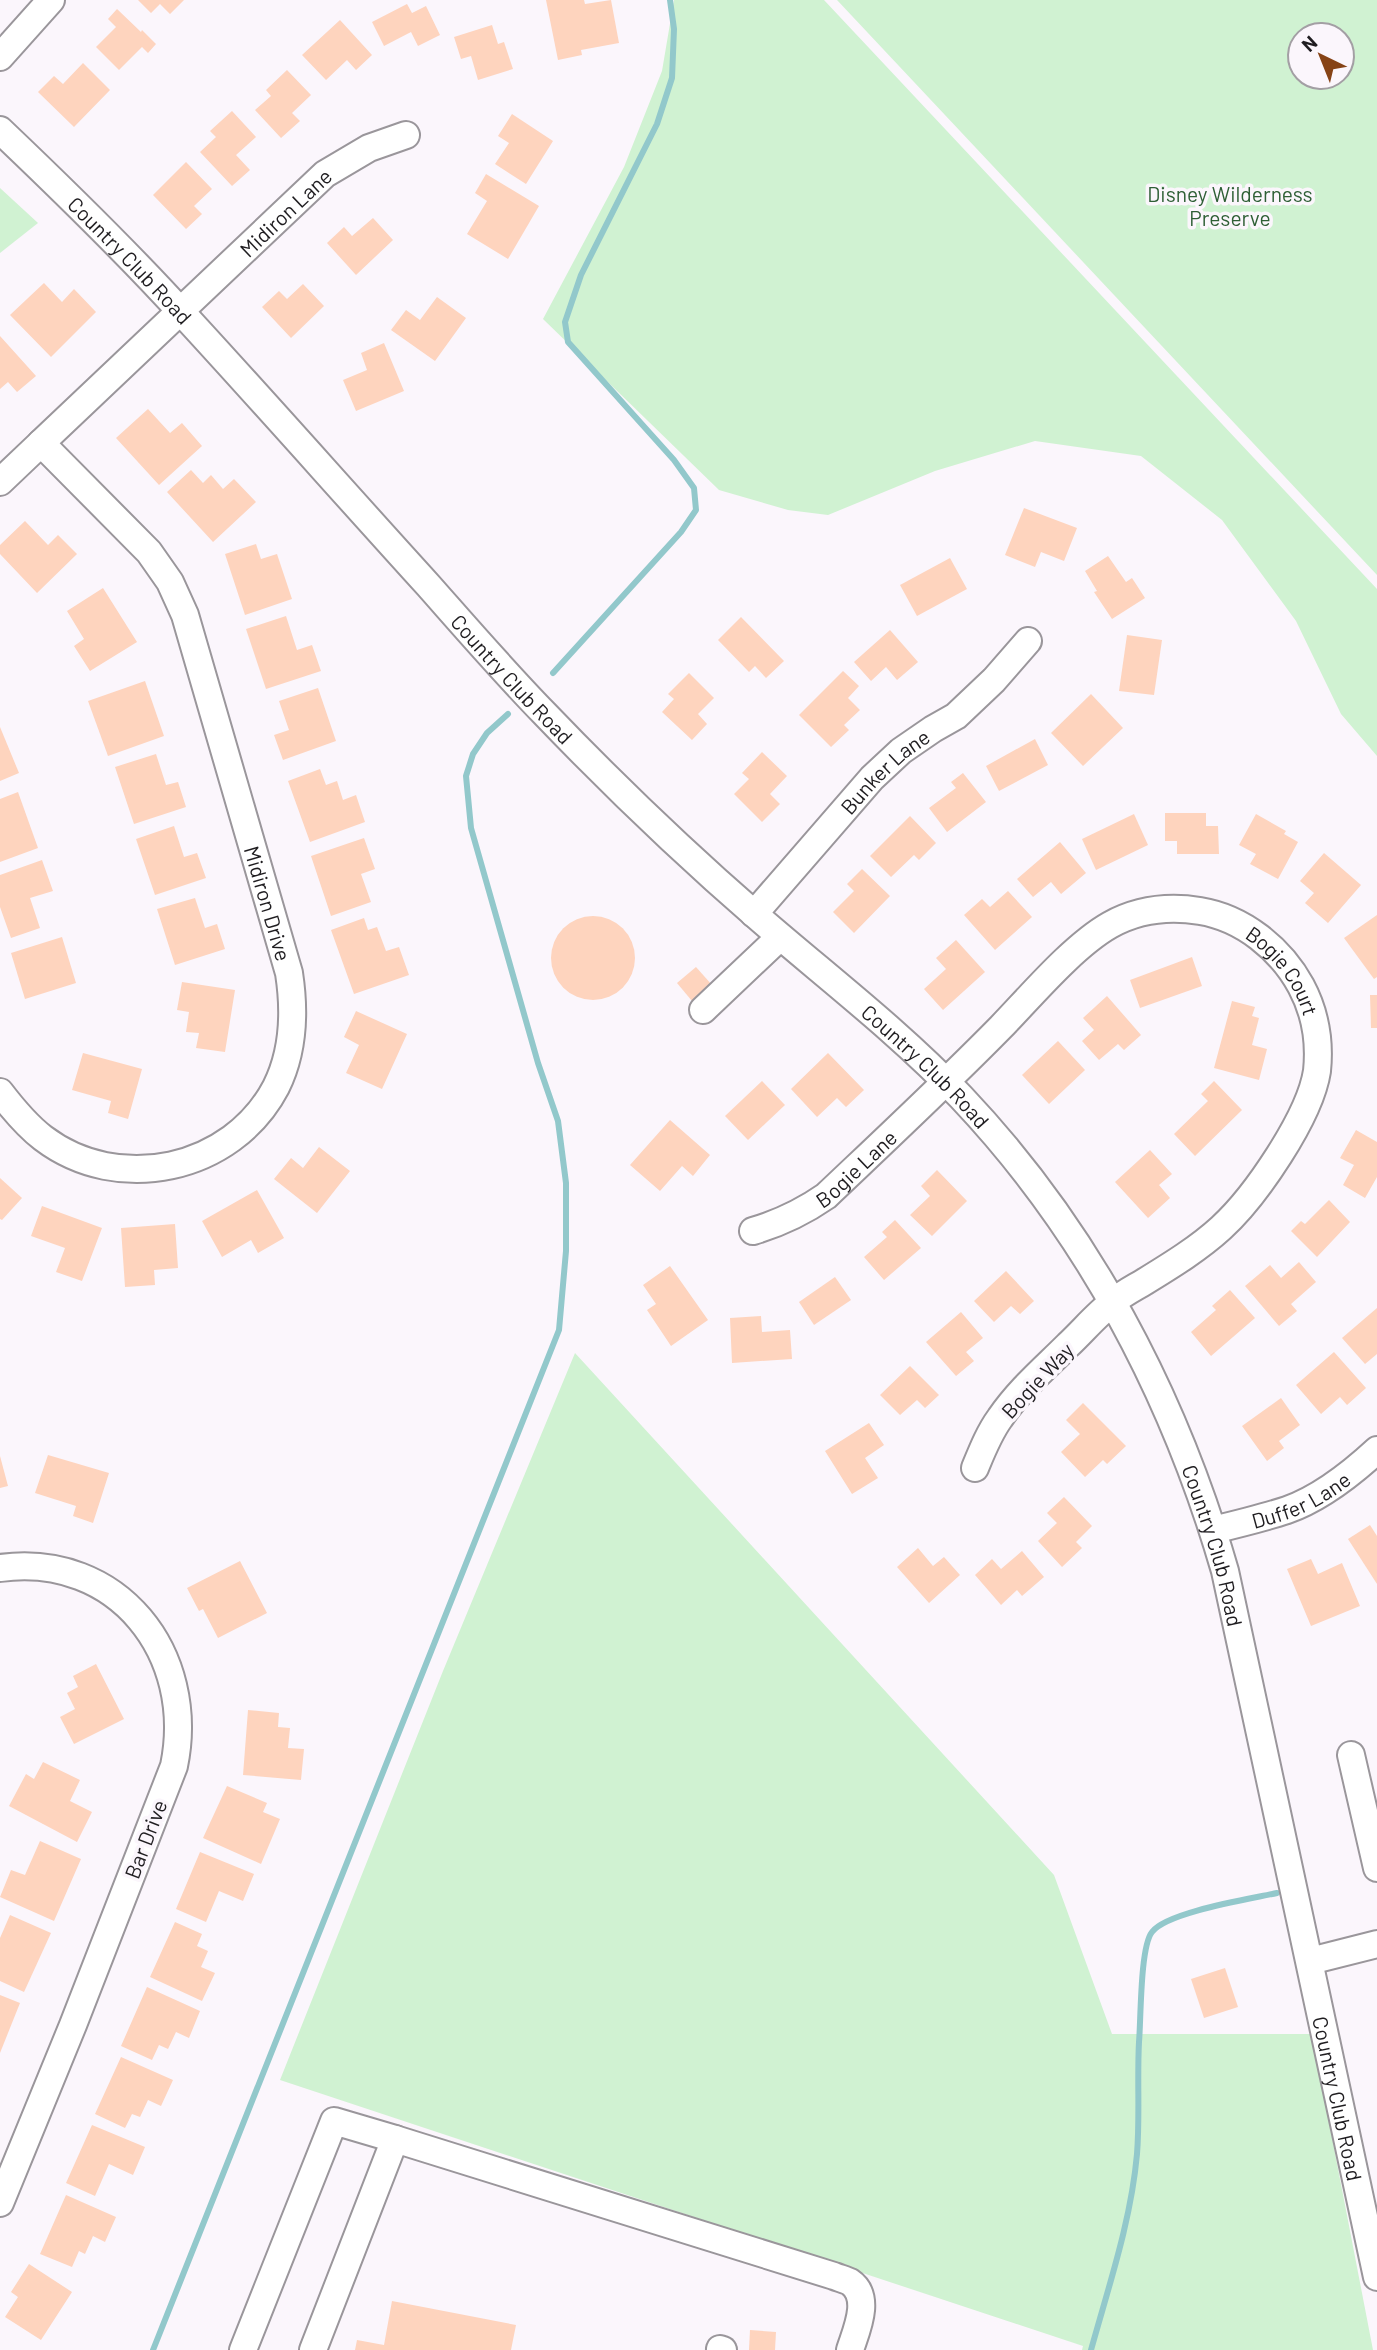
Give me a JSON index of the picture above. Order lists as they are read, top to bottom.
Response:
{
  "streets": {
    "street": [
      "Midiron Lane",
      "Country Club Road",
      "Bunker Lane",
      "Midiron Drive",
      "Bogie Court",
      "Bogie Lane",
      "Bogie Way",
      "Duffer Lane",
      "Bar Drive"
    ]
  },
  "crossings": [
    ["Midiron Lane", "Country Club Road"],
    ["Country Club Road", "Bunker Lane"],
    ["Country Club Road", "Bogie Court"],
    ["Country Club Road", "Bogie Lane"],
    ["Country Club Road", "Bogie Way"],
    ["Country Club Road", "Duffer Lane"],
    ["Bogie Court", "Bogie Lane"],
    ["Bogie Court", "Bogie Way"]
  ],
  "parks": ["Disney Wilderness Preserve"],
  "north": "top left"
}
